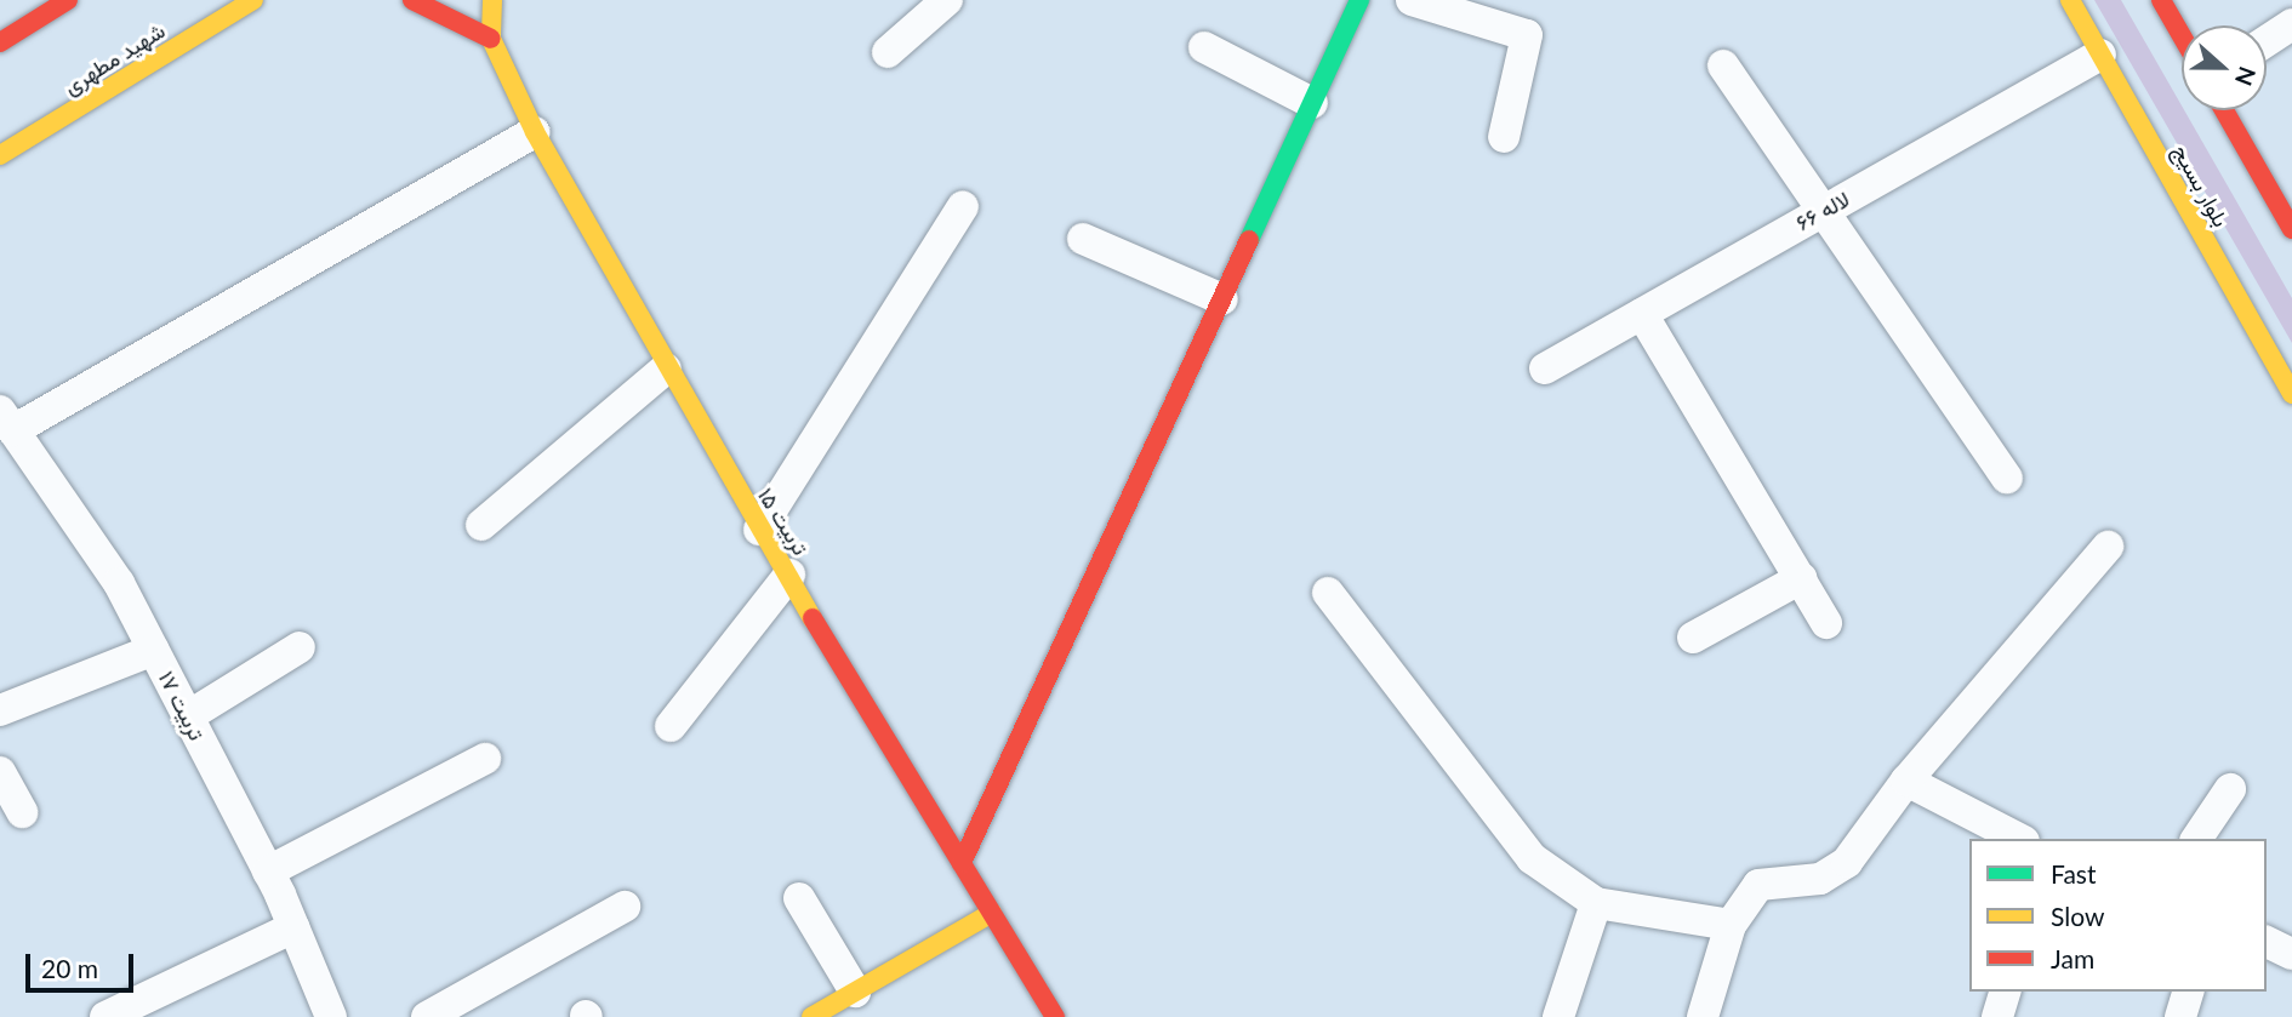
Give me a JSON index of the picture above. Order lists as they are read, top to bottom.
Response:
{
  "streets": {
    "street": [
      "شهید مطهری",
      "بلوار بسیج",
      "لاله ۶۶",
      "تربیت ۱۵",
      "تربیت ۱۷"
    ]
  },
  "crossings": [
    ["بلوار بسیج", "لاله ۶۶"]
  ],
  "legend": ["Fast", "Slow", "Jam"],
  "scale_bar": "20 m",
  "north": "right"
}
